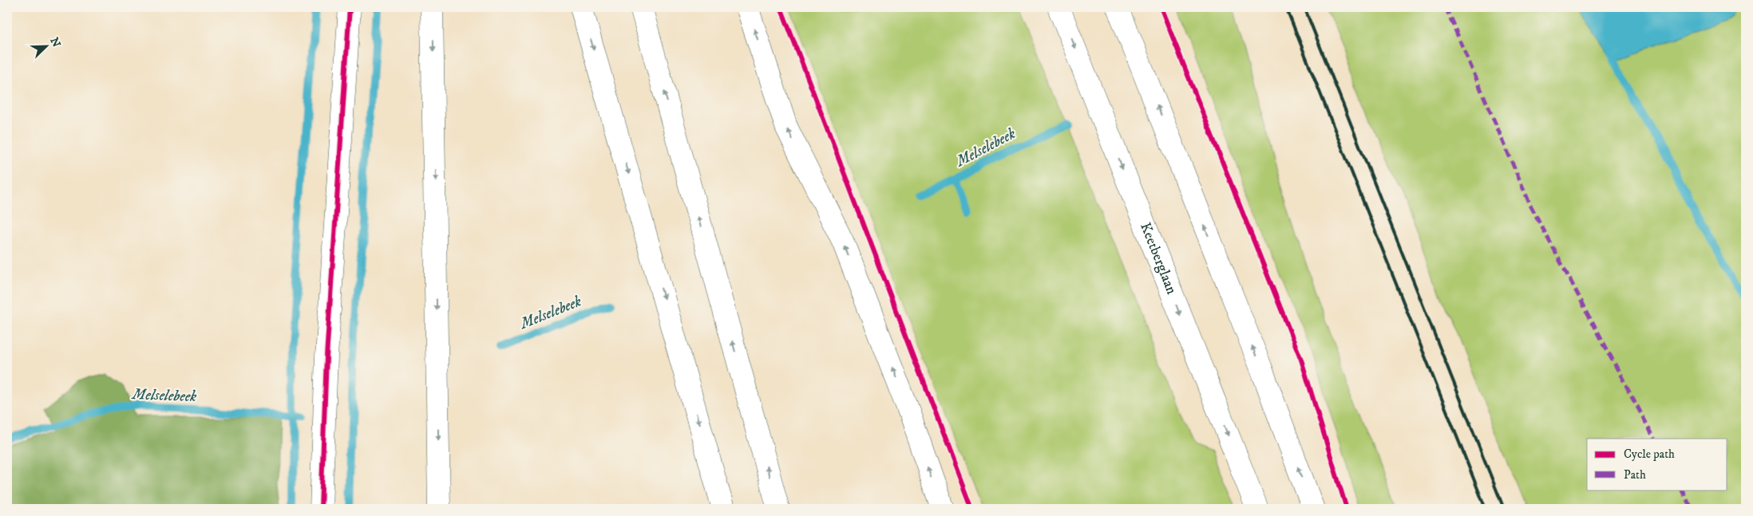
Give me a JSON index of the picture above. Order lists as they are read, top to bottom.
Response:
{
  "streets": {
    "main road": ["Keetberglaan"]
  },
  "water": ["Melselebeek"],
  "legend": ["Cycle path", "Path"],
  "north": "top right"
}
